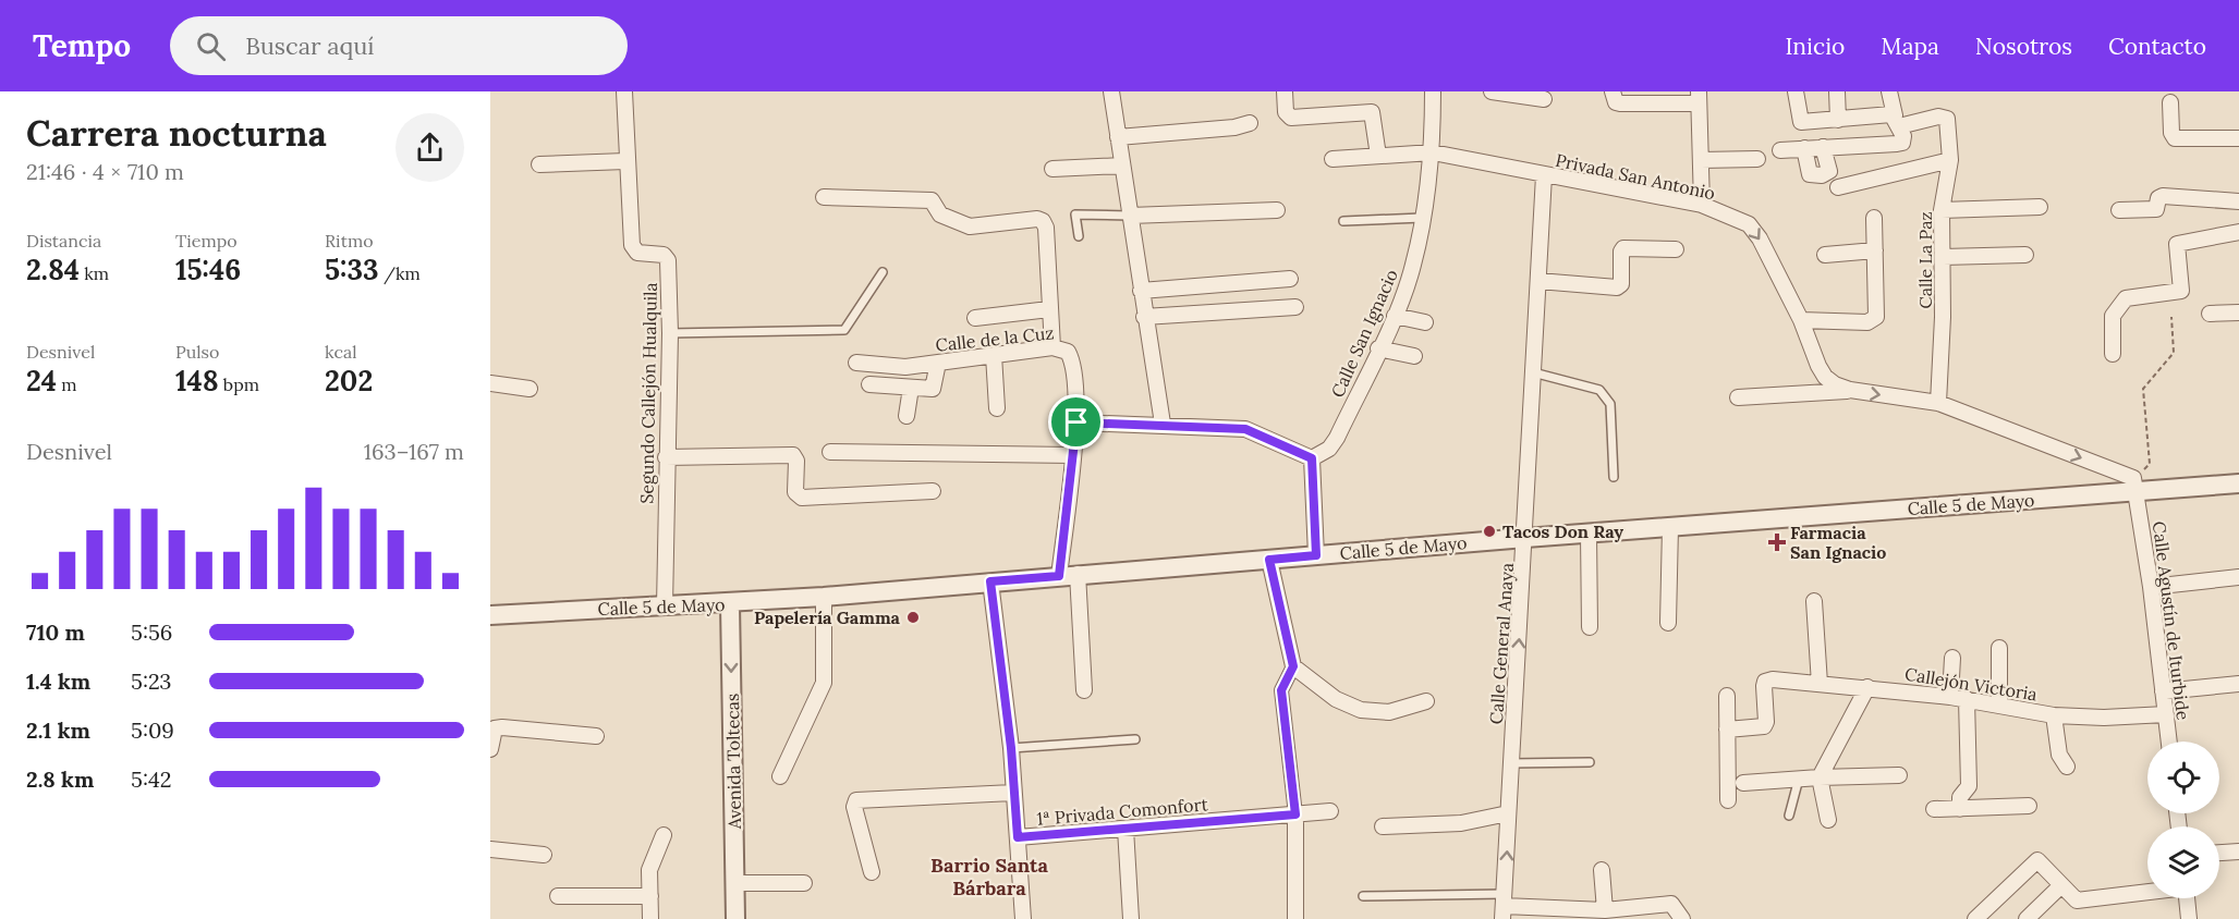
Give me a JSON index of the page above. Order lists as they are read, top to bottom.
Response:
{
  "streets": {
    "street": [
      "Privada San Antonio",
      "Calle La Paz",
      "Calle San Ignacio",
      "Calle de la Cuz",
      "Segundo Callejón Hualquila",
      "Calle 5 de Mayo",
      "Calle Agustín de Iturbide",
      "Calle General Anaya",
      "Callejón Victoria",
      "Avenida Toltecas",
      "1ª Privada Comonfort"
    ]
  },
  "crossings": [
    ["Privada San Antonio", "Calle La Paz"],
    ["Privada San Antonio", "Calle San Ignacio"],
    ["Privada San Antonio", "Calle 5 de Mayo"],
    ["Privada San Antonio", "Calle Agustín de Iturbide"],
    ["Privada San Antonio", "Calle General Anaya"],
    ["Calle de la Cuz", "Calle 5 de Mayo"],
    ["Segundo Callejón Hualquila", "Calle 5 de Mayo"],
    ["Calle 5 de Mayo", "Calle Agustín de Iturbide"],
    ["Calle 5 de Mayo", "Calle General Anaya"],
    ["Calle 5 de Mayo", "Avenida Toltecas"],
    ["Calle 5 de Mayo", "1ª Privada Comonfort"],
    ["Calle Agustín de Iturbide", "Callejón Victoria"]
  ],
  "one_way": ["Privada San Antonio"],
  "districts": ["Barrio Santa Bárbara"],
  "places": {
    "other": ["Tacos Don Ray", "Papelería Gamma"],
    "health": ["Farmacia San Ignacio"]
  },
  "page": {
    "header": "Tempo",
    "search": "Buscar aquí",
    "nav": [
      "Inicio",
      "Mapa",
      "Nosotros",
      "Contacto"
    ],
    "heading": ["Carrera nocturna", "21:46 · 4 × 710 m"],
    "stats": [
      ["Distancia", "2.84 km"],
      ["Tiempo", "15:46"],
      ["Ritmo", "5:33 /km"],
      ["Desnivel", "24 m"],
      ["Pulso", "148 bpm"],
      ["kcal", "202"]
    ],
    "chart": ["Desnivel", "163–167 m"],
    "list": [
      {
        "name": "710 m",
        "note": "5:56"
      },
      {
        "name": "1.4 km",
        "note": "5:23"
      },
      {
        "name": "2.1 km",
        "note": "5:09"
      },
      {
        "name": "2.8 km",
        "note": "5:42"
      }
    ]
  }
}
